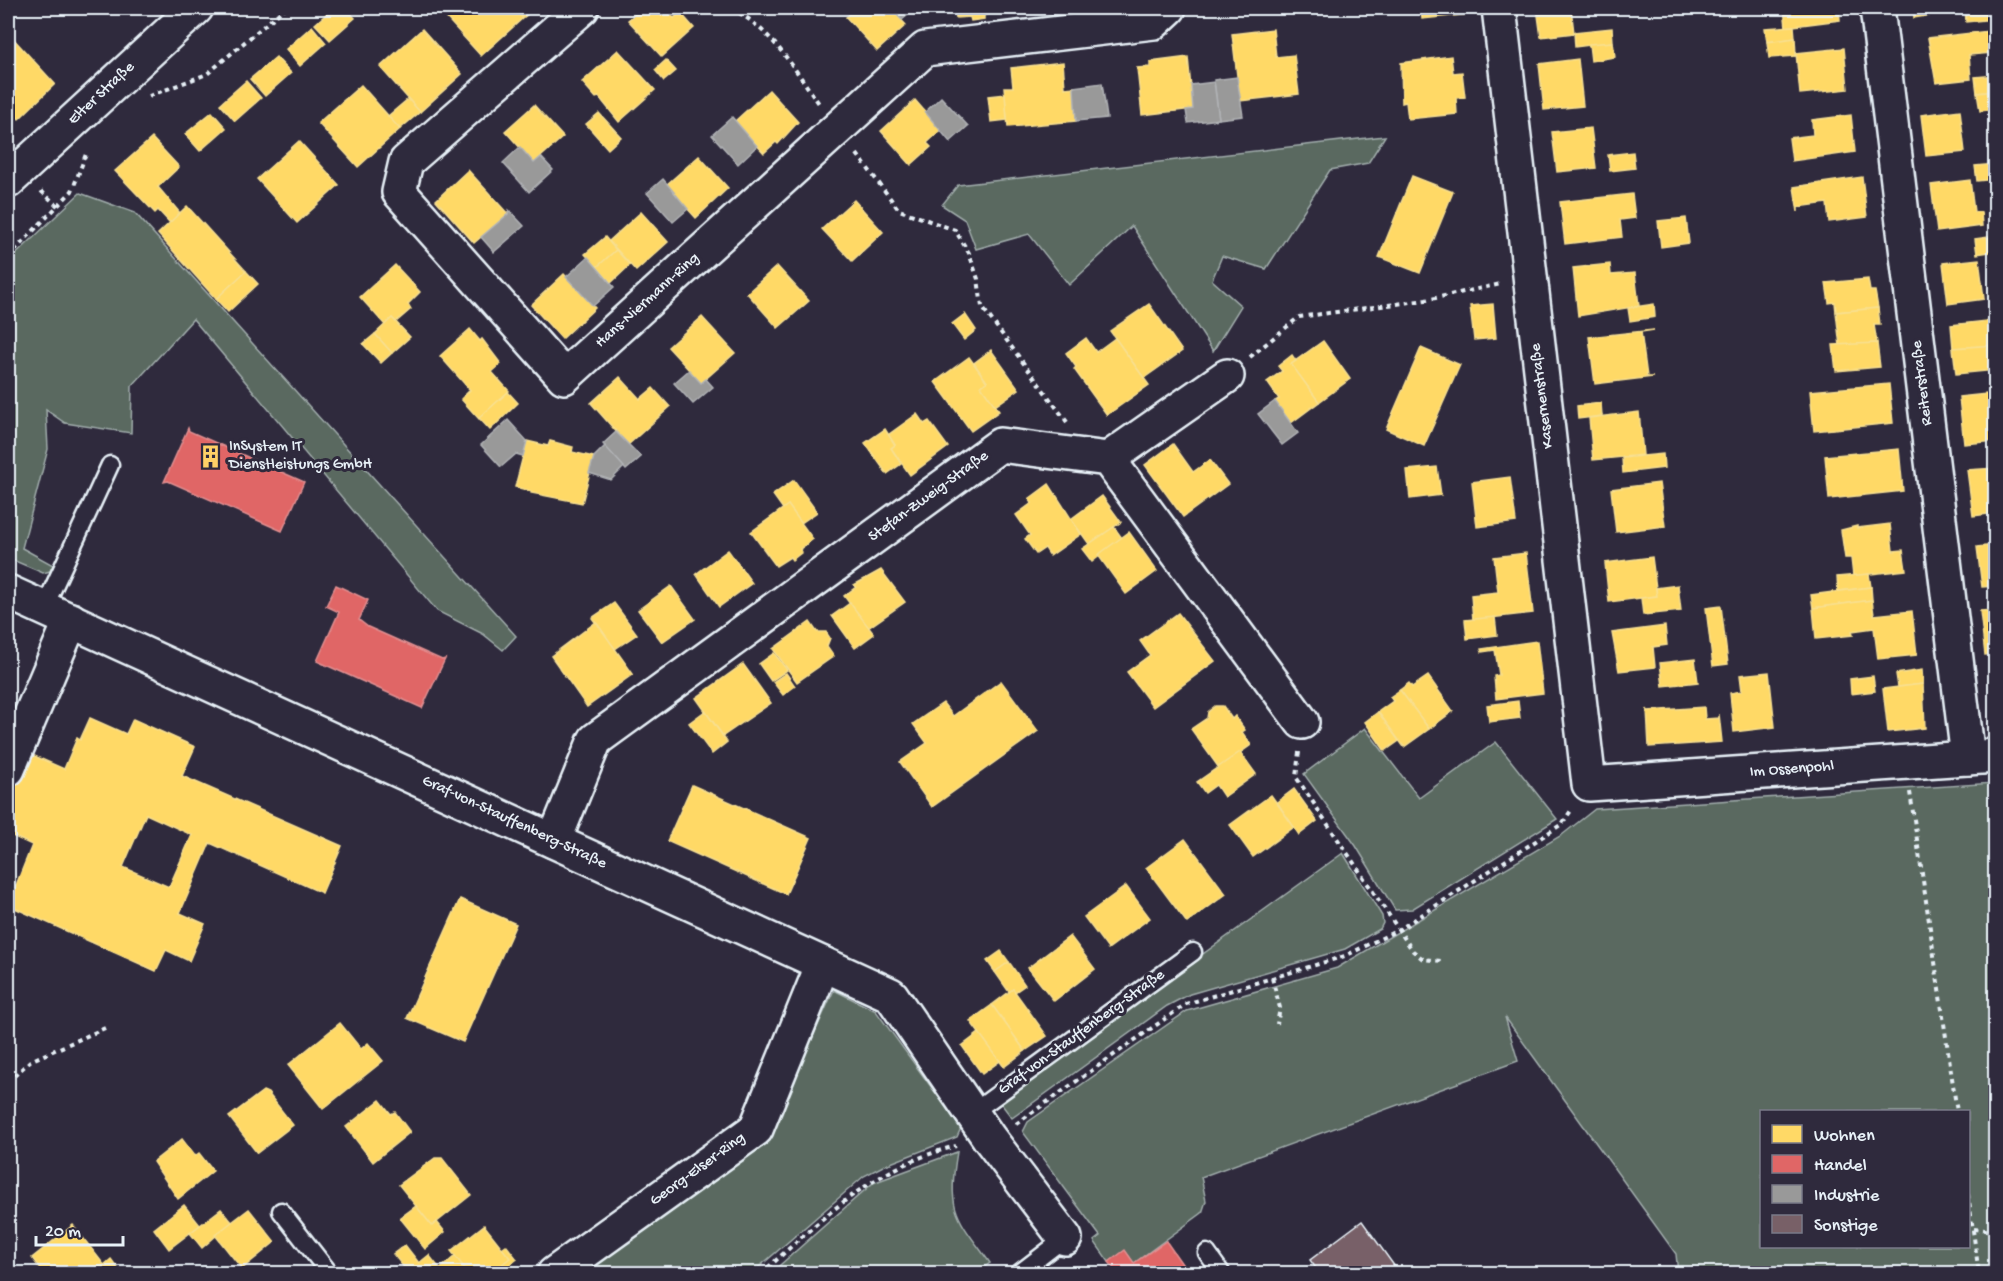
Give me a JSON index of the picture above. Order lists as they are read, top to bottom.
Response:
{
  "streets": {
    "street": [
      "Elter Straße",
      "Hans-Niermann-Ring",
      "Reiterstraße",
      "Kasernenstraße",
      "Stefan-Zweig-Straße",
      "Im Ossenpohl",
      "Graf-von-Stauffenberg-Straße",
      "Georg-Elser-Ring"
    ]
  },
  "crossings": [
    ["Reiterstraße", "Im Ossenpohl"],
    ["Kasernenstraße", "Im Ossenpohl"],
    ["Stefan-Zweig-Straße", "Graf-von-Stauffenberg-Straße"],
    ["Graf-von-Stauffenberg-Straße", "Georg-Elser-Ring"]
  ],
  "places": {
    "building": ["InSystem IT Dienstleistungs GmbH"]
  },
  "legend": [
    "Wohnen",
    "Handel",
    "Industrie",
    "Sonstige"
  ],
  "scale_bar": "20 m"
}
